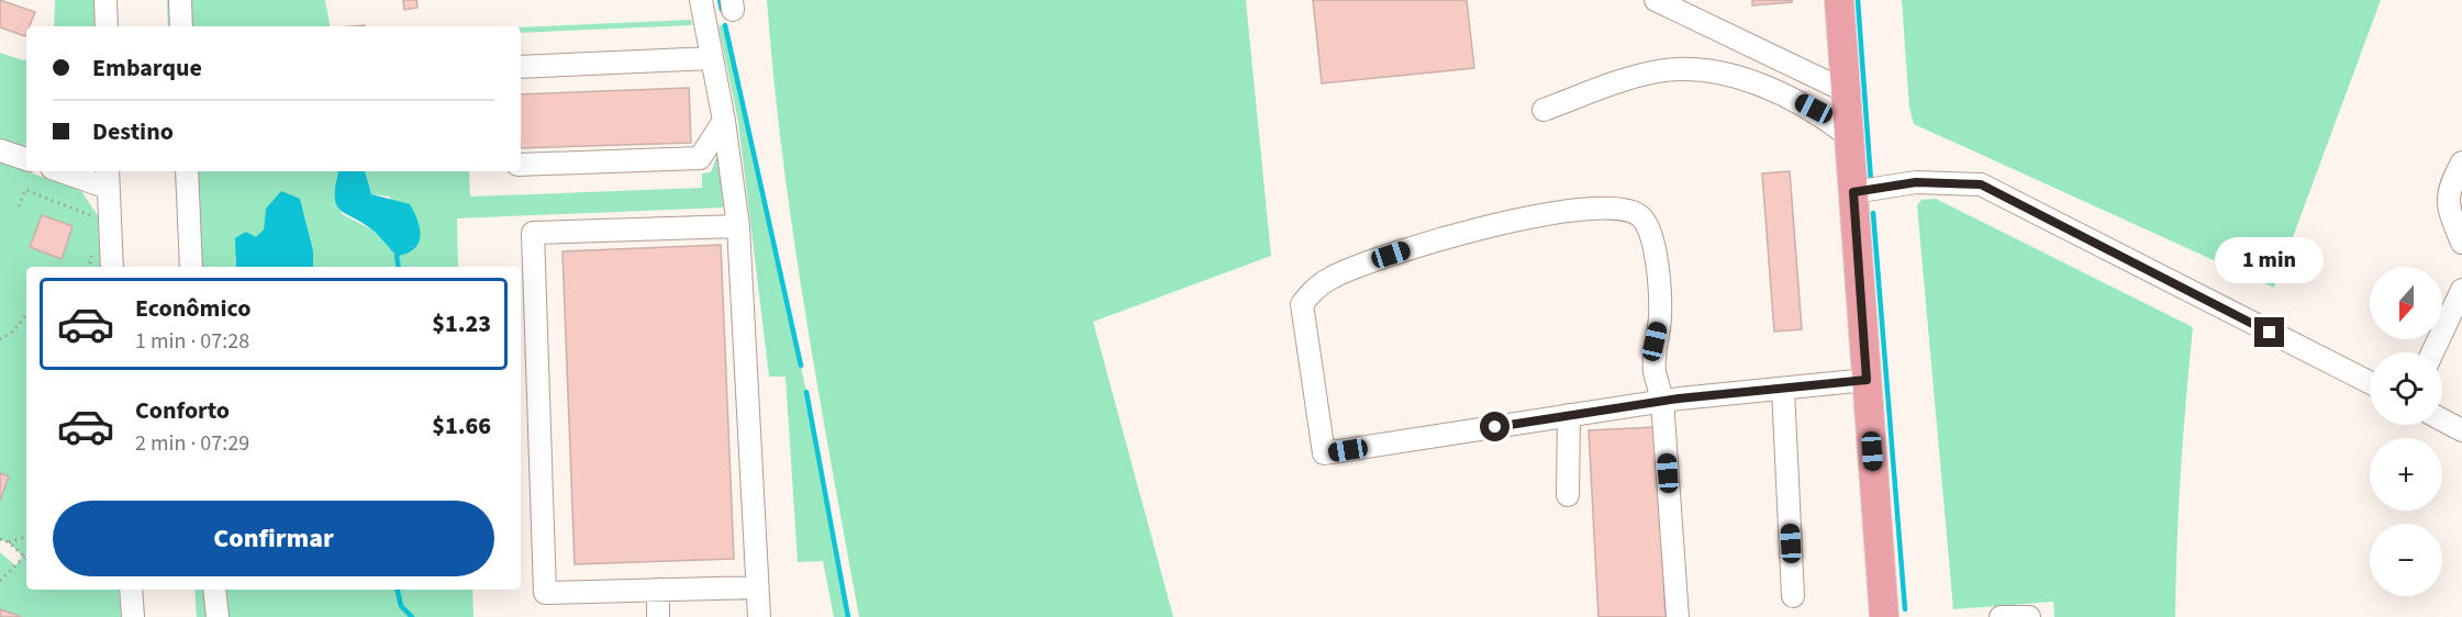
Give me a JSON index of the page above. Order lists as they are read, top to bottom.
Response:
{
  "north": "bottom",
  "page": {
    "banner": ["Embarque", "Destino"],
    "bubble": "1 min",
    "map_buttons": ["+", "−"],
    "list": [
      {
        "name": "Econômico",
        "note": "1 min · 07:28",
        "value": "$1.23"
      },
      {
        "name": "Conforto",
        "note": "2 min · 07:29",
        "value": "$1.66"
      }
    ],
    "buttons": "Confirmar"
  }
}
